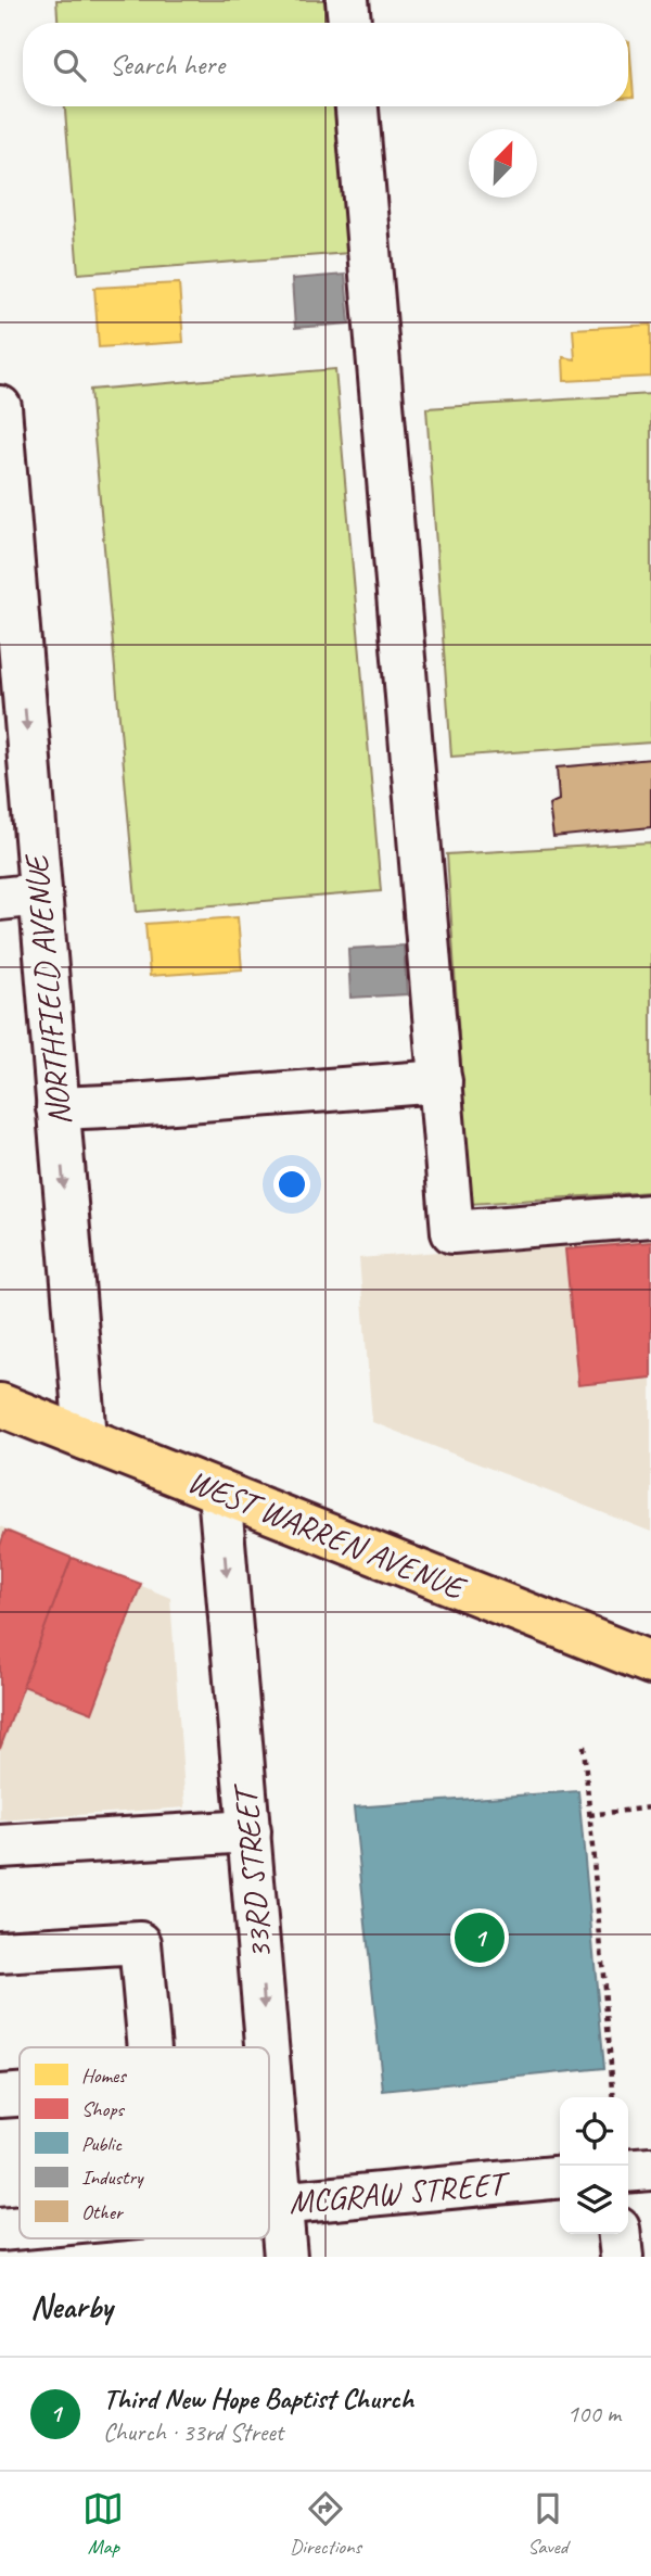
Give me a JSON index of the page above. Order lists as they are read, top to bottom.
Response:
{
  "streets": {
    "main road": ["WEST WARREN AVENUE"],
    "street": ["NORTHFIELD AVENUE", "33RD STREET", "MCGRAW STREET"]
  },
  "crossings": [
    ["NORTHFIELD AVENUE", "WEST WARREN AVENUE"],
    ["WEST WARREN AVENUE", "33RD STREET"],
    ["33RD STREET", "MCGRAW STREET"]
  ],
  "one_way": ["NORTHFIELD AVENUE", "33RD STREET"],
  "legend": [
    "Homes",
    "Shops",
    "Public",
    "Industry",
    "Other"
  ],
  "north": "top right",
  "page": {
    "search": "Search here",
    "pins": "1",
    "heading": "Nearby",
    "list": [
      {
        "mark": "1",
        "name": "Third New Hope Baptist Church",
        "note": "Church · 33rd Street",
        "value": "100 m"
      }
    ],
    "nav": ["Map", "Directions", "Saved"]
  }
}
